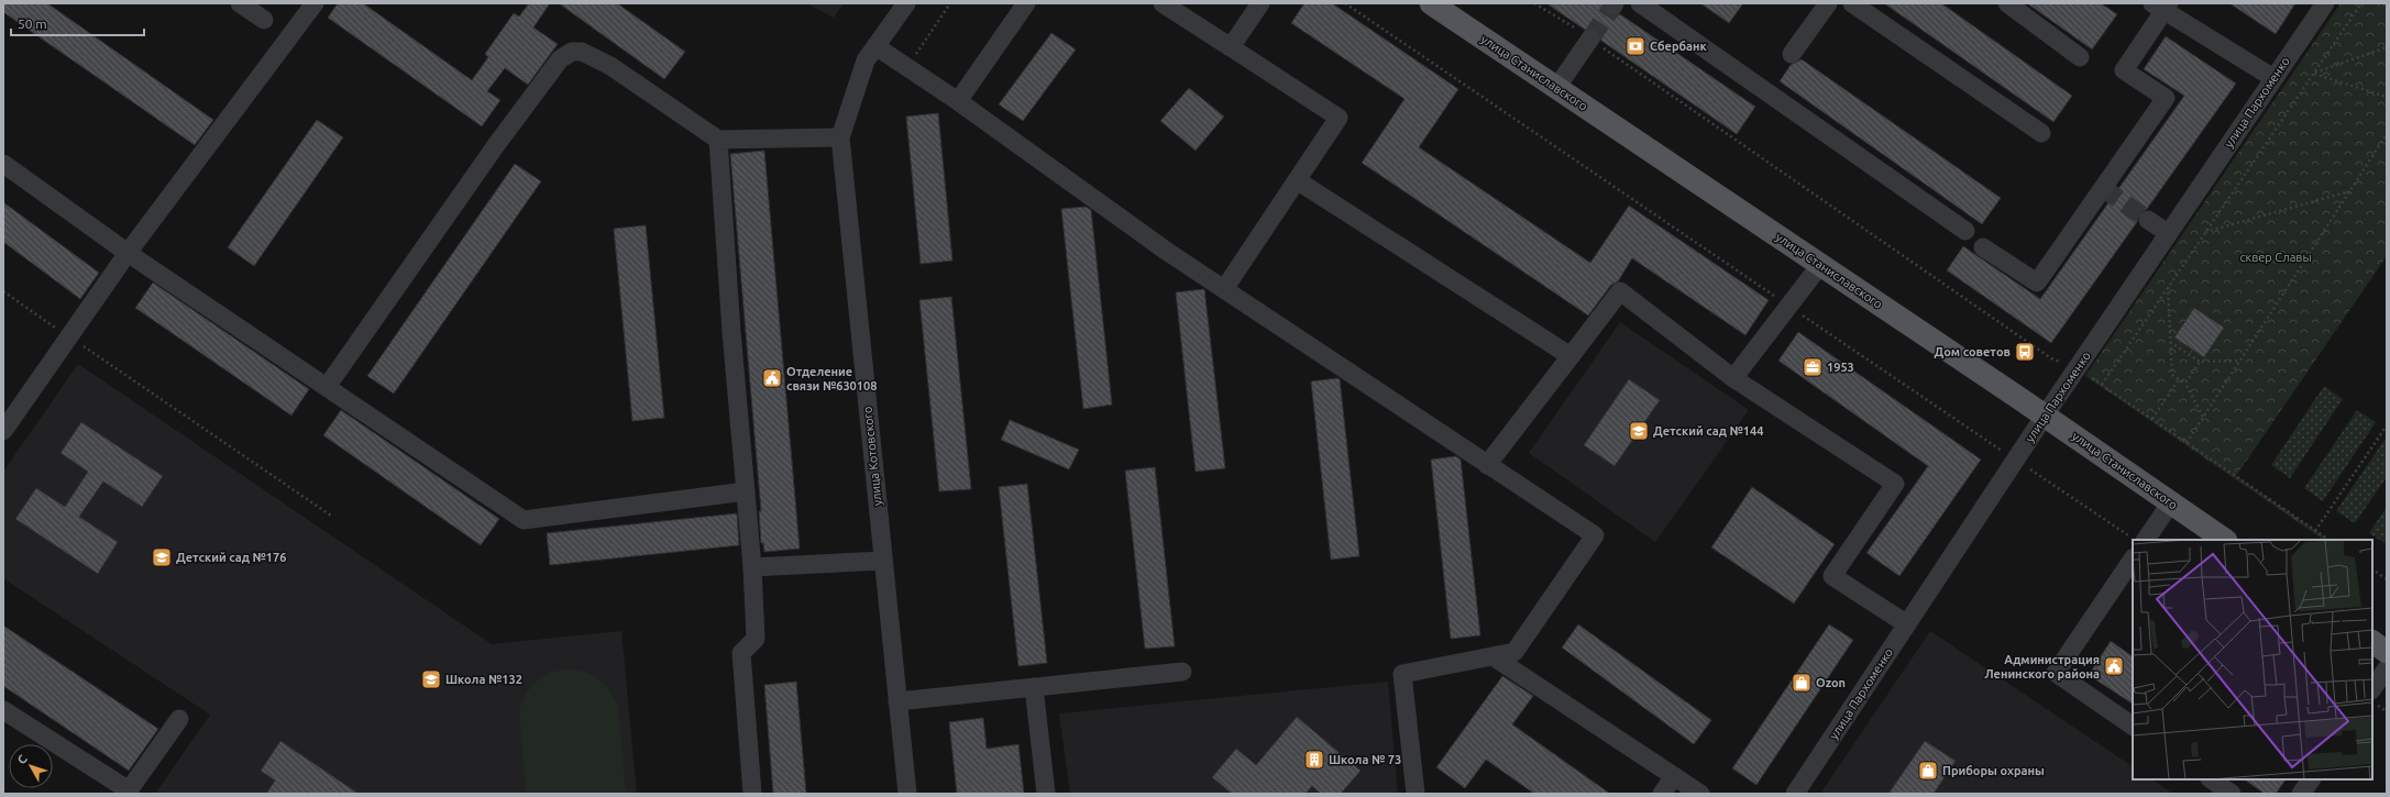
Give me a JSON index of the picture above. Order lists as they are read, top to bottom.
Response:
{
  "streets": {
    "main road": ["улица Станиславского"],
    "street": ["улица Пархоменко", "улица Котовского"]
  },
  "crossings": [
    ["улица Станиславского", "улица Пархоменко"]
  ],
  "parks": ["сквер Славы"],
  "places": {
    "bank": ["Сбербанк"],
    "bus stop": ["Дом советов"],
    "office": ["1953"],
    "public building": ["Отделение связи №630108", "Администрация Ленинского района"],
    "school or university": ["Детский сад №144", "Детский сад №176", "Школа №132"],
    "shop": ["Ozon", "Приборы охраны"],
    "building": ["Школа № 73"]
  },
  "scale_bar": "50 m",
  "north": "top left"
}
